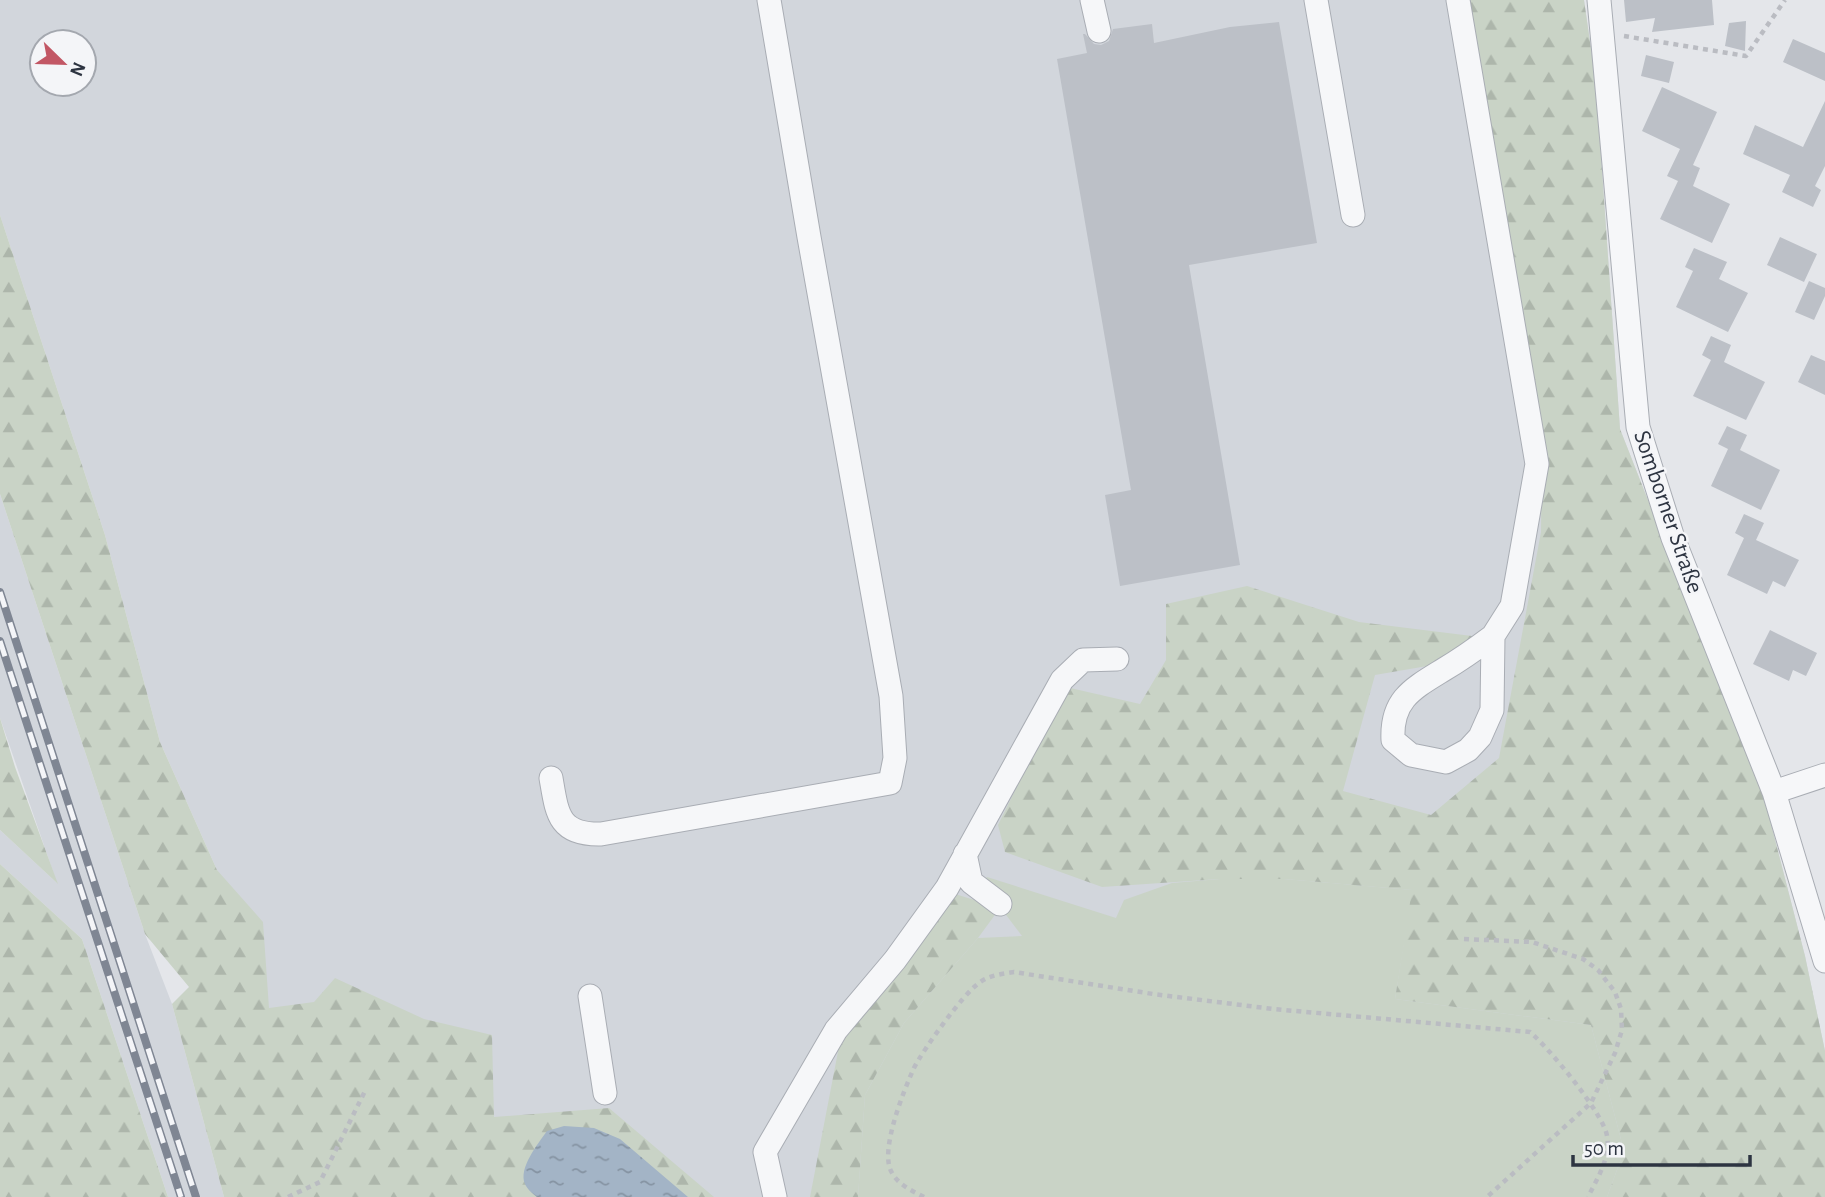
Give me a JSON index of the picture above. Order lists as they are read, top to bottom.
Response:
{
  "streets": {
    "street": ["Somborner Straße"]
  },
  "scale_bar": "50 m",
  "north": "bottom right"
}
